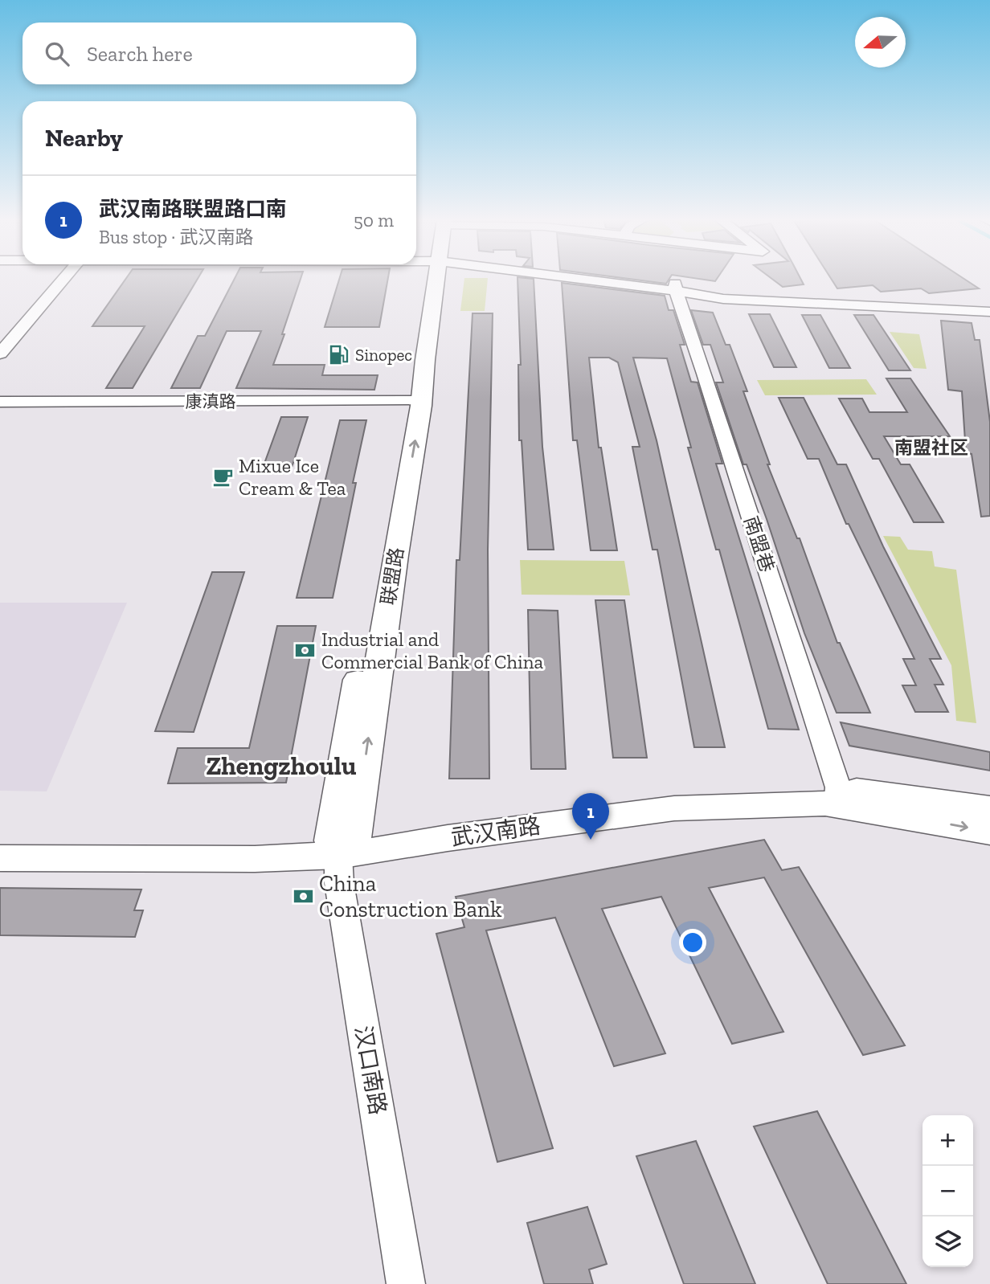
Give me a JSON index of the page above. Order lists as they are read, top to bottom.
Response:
{
  "streets": {
    "main road": ["联盟路", "武汉南路"],
    "street": ["康滇路", "南盟巷", "汉口南路"]
  },
  "crossings": [
    ["康滇路", "联盟路"],
    ["南盟巷", "武汉南路"],
    ["联盟路", "武汉南路"],
    ["联盟路", "汉口南路"],
    ["武汉南路", "汉口南路"]
  ],
  "districts": ["南盟社区", "Zhengzhoulu"],
  "places": {
    "fuel station": ["Sinopec"],
    "cafe": ["Mixue Ice Cream & Tea"],
    "bank": ["Industrial and Commercial Bank of China", "China Construction Bank"]
  },
  "north": "left",
  "page": {
    "search": "Search here",
    "heading": "Nearby",
    "list": [
      {
        "mark": "1",
        "name": "武汉南路联盟路口南",
        "note": "Bus stop · 武汉南路",
        "value": "50 m"
      }
    ],
    "pins": "1",
    "map_buttons": ["+", "−"]
  }
}
